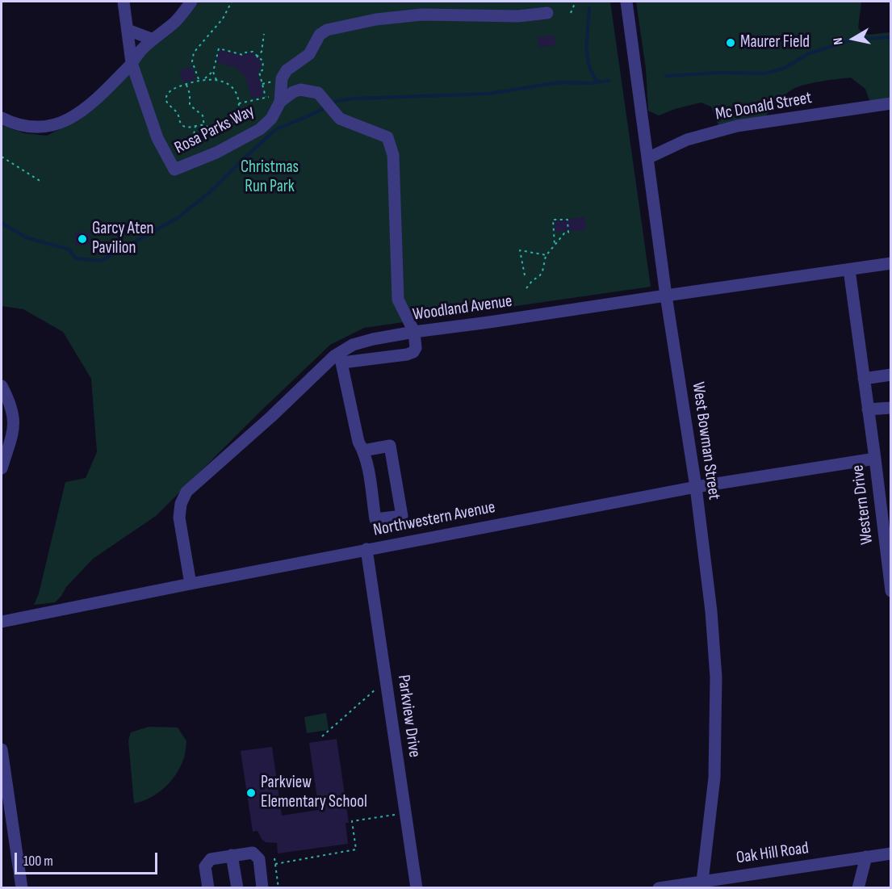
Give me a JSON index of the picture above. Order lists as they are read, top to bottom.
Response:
{
  "streets": {
    "street": [
      "Mc Donald Street",
      "Rosa Parks Way",
      "Woodland Avenue",
      "West Bowman Street",
      "Western Drive",
      "Northwestern Avenue",
      "Parkview Drive",
      "Oak Hill Road"
    ]
  },
  "crossings": [
    ["Mc Donald Street", "West Bowman Street"],
    ["Rosa Parks Way", "Woodland Avenue"],
    ["Woodland Avenue", "West Bowman Street"],
    ["Woodland Avenue", "Western Drive"],
    ["Woodland Avenue", "Northwestern Avenue"],
    ["West Bowman Street", "Northwestern Avenue"],
    ["West Bowman Street", "Oak Hill Road"],
    ["Western Drive", "Northwestern Avenue"],
    ["Northwestern Avenue", "Parkview Drive"]
  ],
  "parks": ["Christmas Run Park"],
  "places": ["Maurer Field", "Garcy Aten Pavilion", "Parkview Elementary School"],
  "scale_bar": "100 m",
  "north": "left"
}
